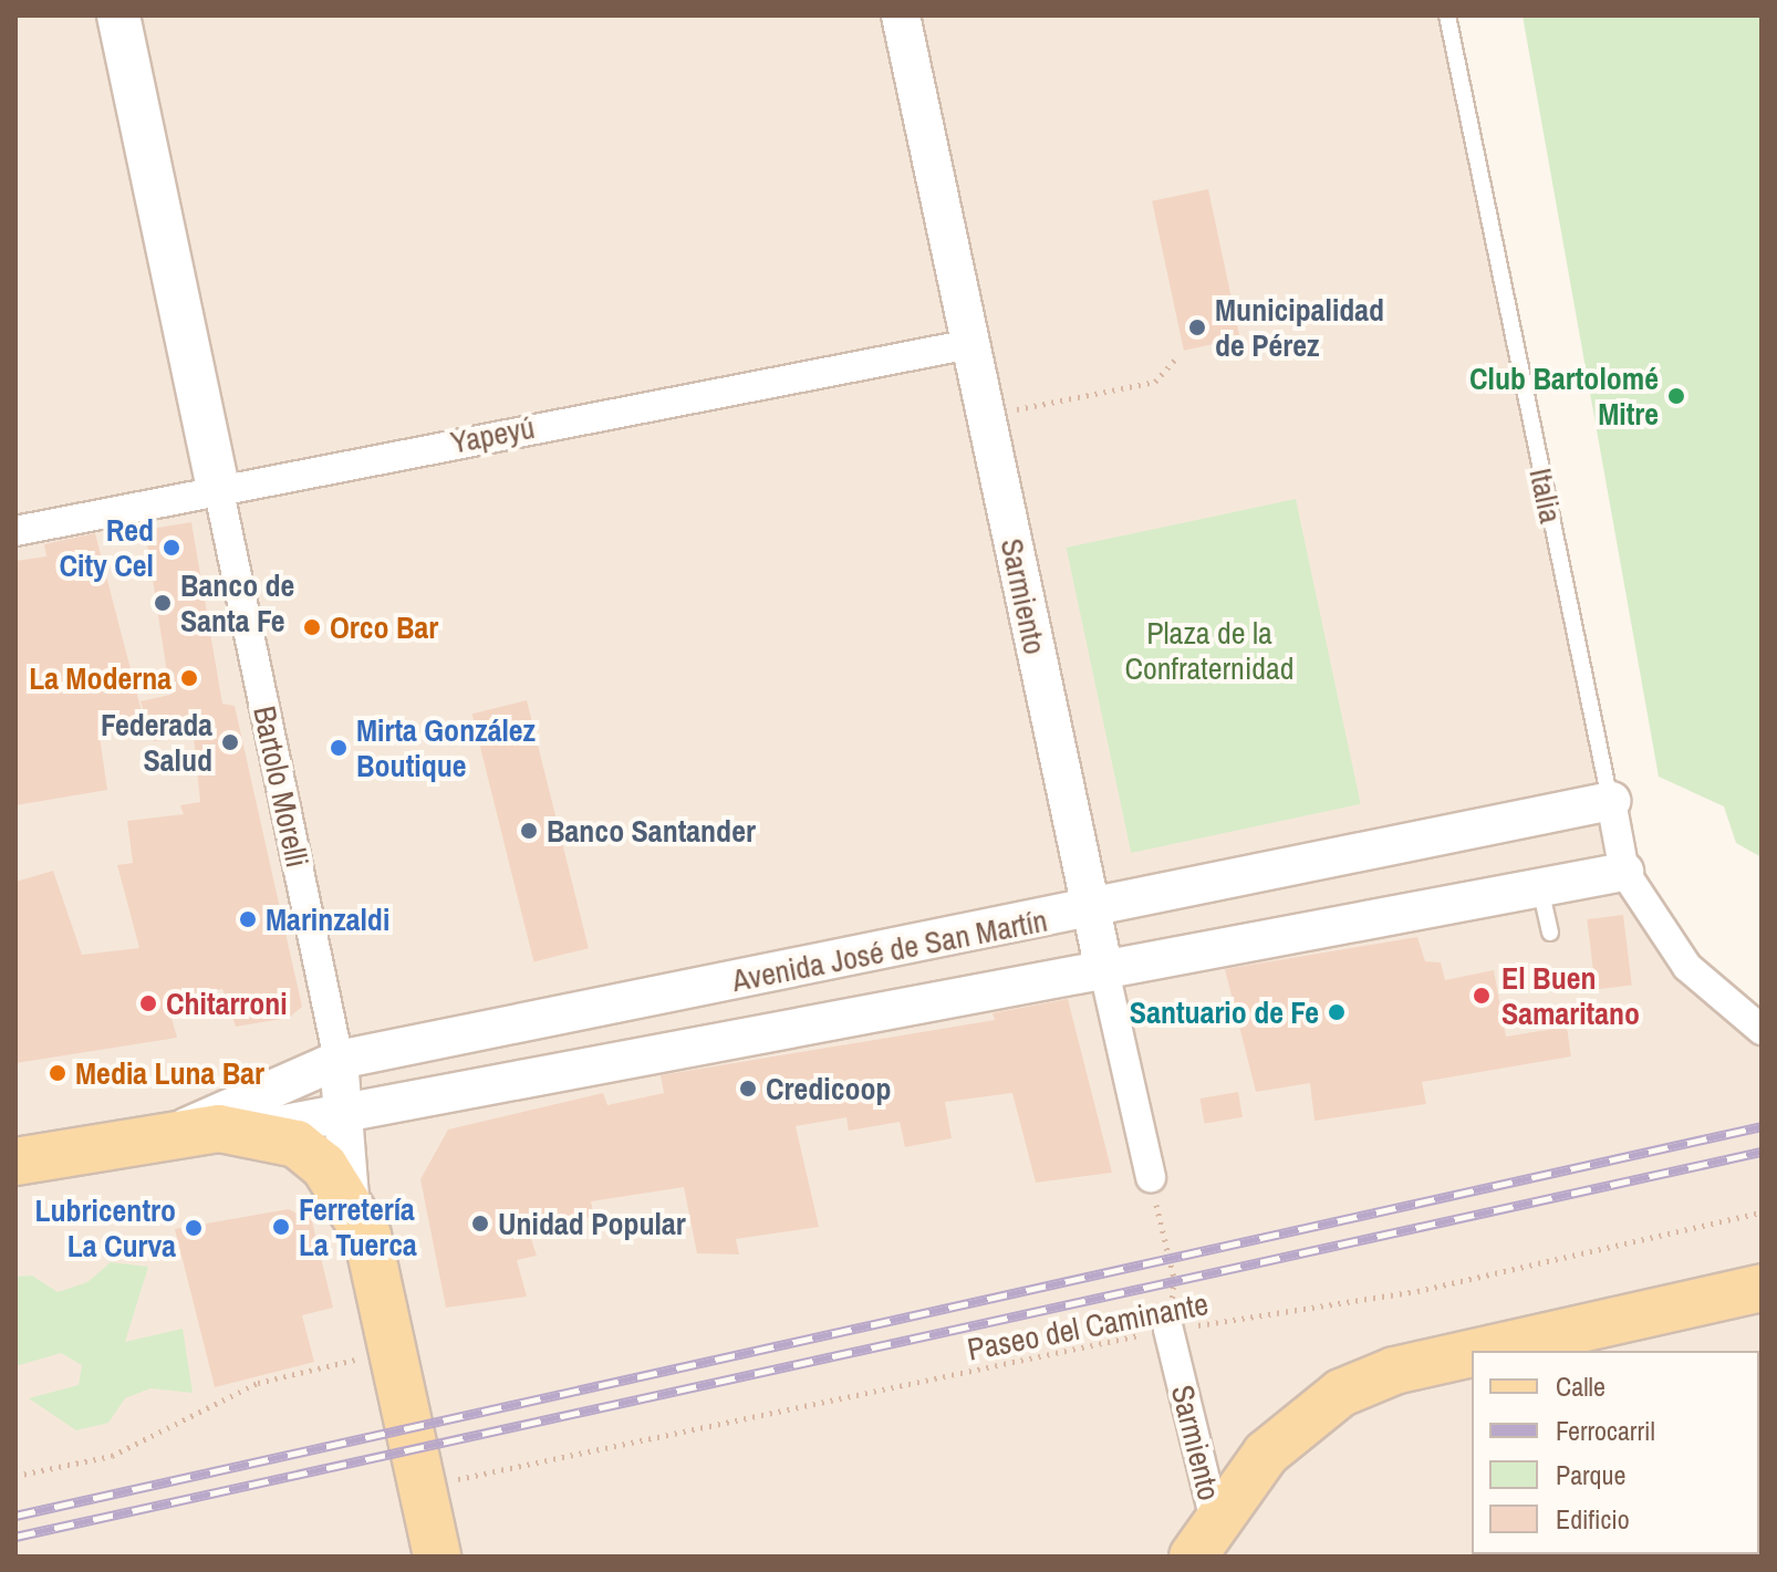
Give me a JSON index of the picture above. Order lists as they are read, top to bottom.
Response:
{
  "streets": {
    "main road": ["Bartolo Morelli", "Avenida José de San Martín"],
    "street": ["Yapeyú", "Italia", "Sarmiento"],
    "path": ["Paseo del Caminante"]
  },
  "crossings": [
    ["Yapeyú", "Sarmiento"],
    ["Yapeyú", "Bartolo Morelli"],
    ["Italia", "Avenida José de San Martín"],
    ["Sarmiento", "Avenida José de San Martín"],
    ["Sarmiento", "Paseo del Caminante"],
    ["Bartolo Morelli", "Avenida José de San Martín"],
    ["Bartolo Morelli", "Paseo del Caminante"]
  ],
  "parks": ["Plaza de la Confraternidad"],
  "places": [
    "Municipalidad de Pérez",
    "Club Bartolomé Mitre",
    "Red City Cel",
    "Banco de Santa Fe",
    "Orco Bar",
    "La Moderna",
    "Federada Salud",
    "Mirta González Boutique",
    "Banco Santander",
    "Marinzaldi",
    "El Buen Samaritano",
    "Chitarroni",
    "Santuario de Fe",
    "Media Luna Bar",
    "Credicoop",
    "Unidad Popular",
    "Ferretería La Tuerca",
    "Lubricentro La Curva"
  ],
  "legend": [
    "Calle",
    "Ferrocarril",
    "Parque",
    "Edificio"
  ]
}
